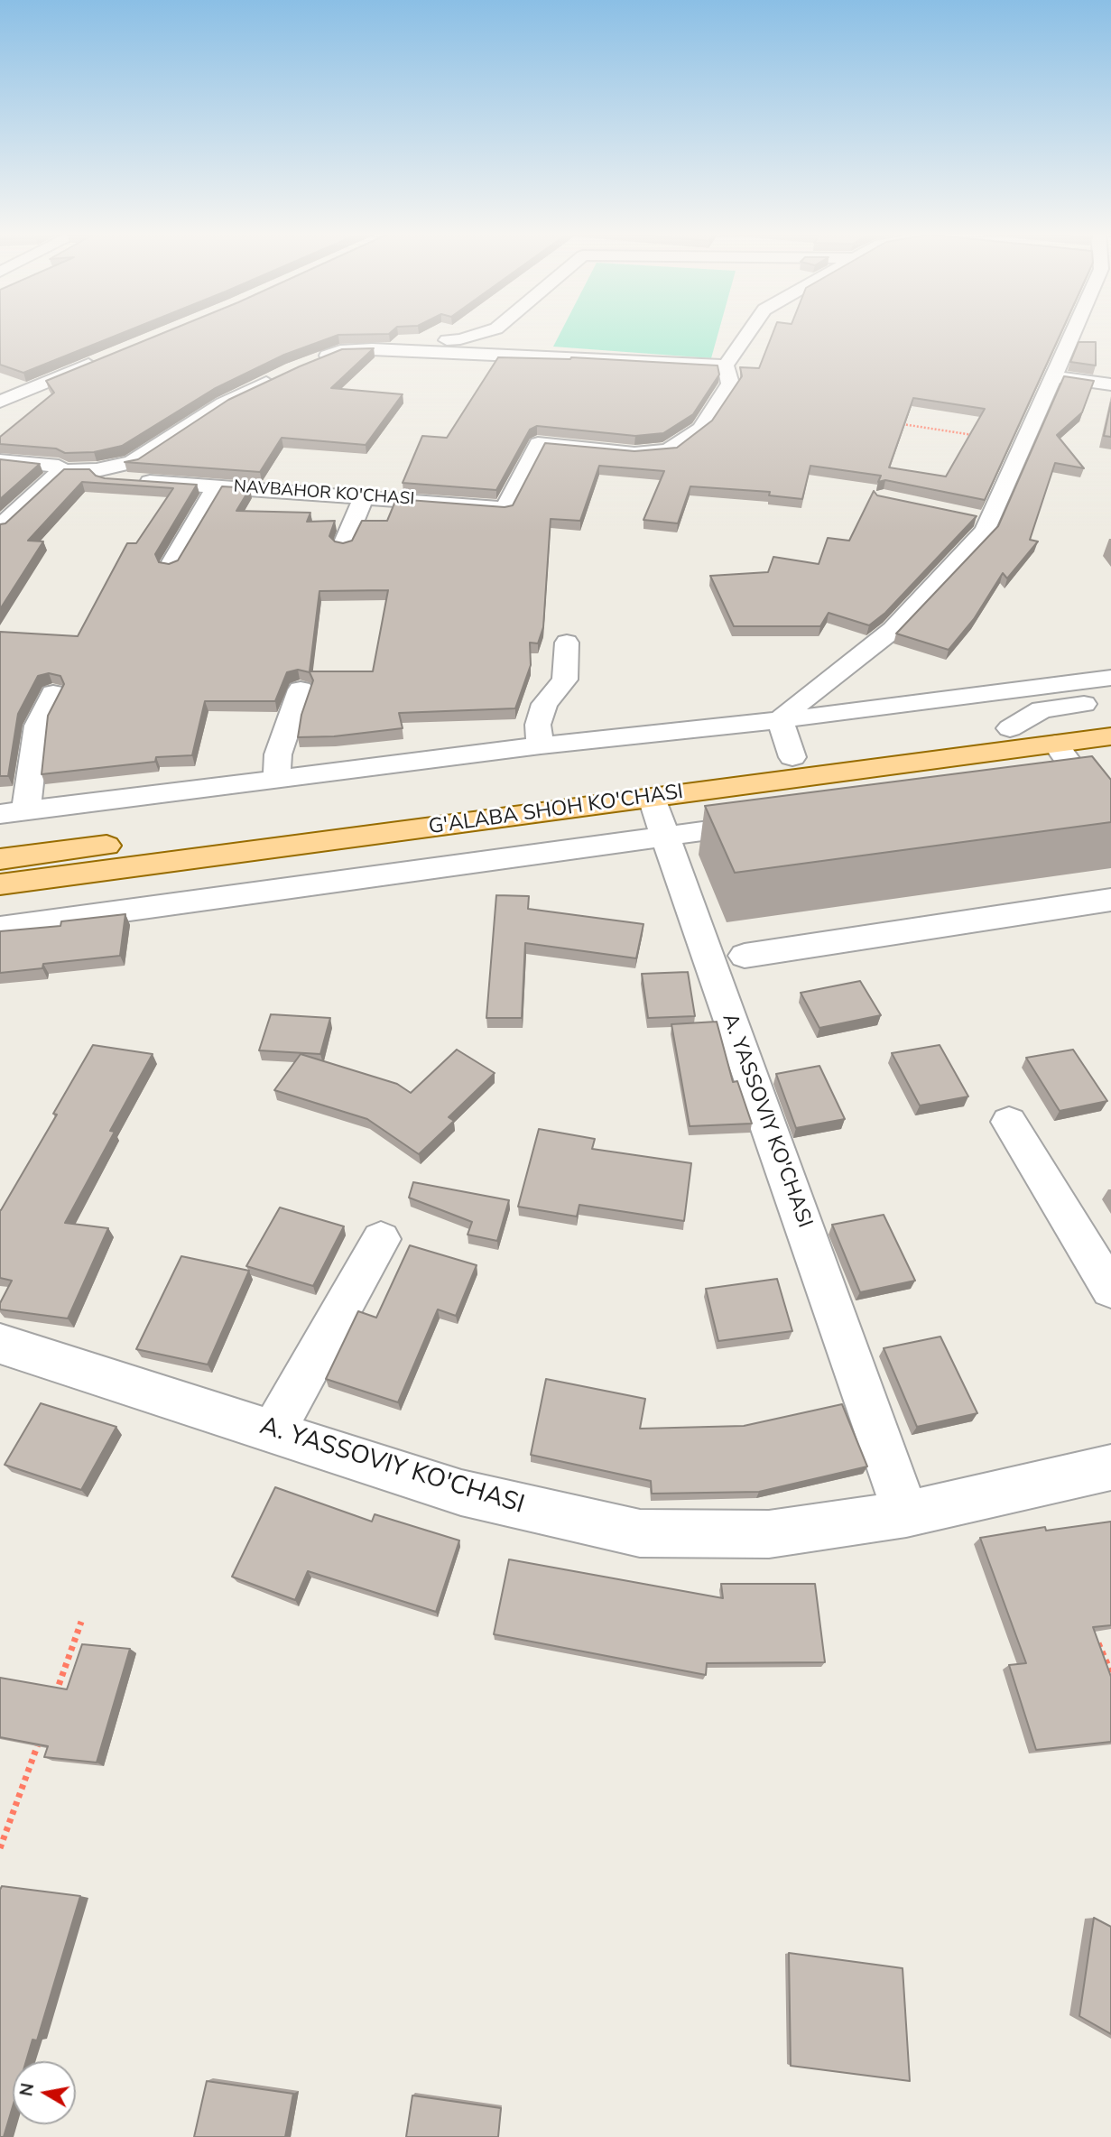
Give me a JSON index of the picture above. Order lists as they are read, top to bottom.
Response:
{
  "streets": {
    "main road": ["G'ALABA SHOH KO'CHASI"],
    "street": ["NAVBAHOR KO'CHASI", "A. YASSOVIY KO'CHASI"]
  },
  "crossings": [
    ["G'ALABA SHOH KO'CHASI", "A. YASSOVIY KO'CHASI"]
  ],
  "north": "left"
}
